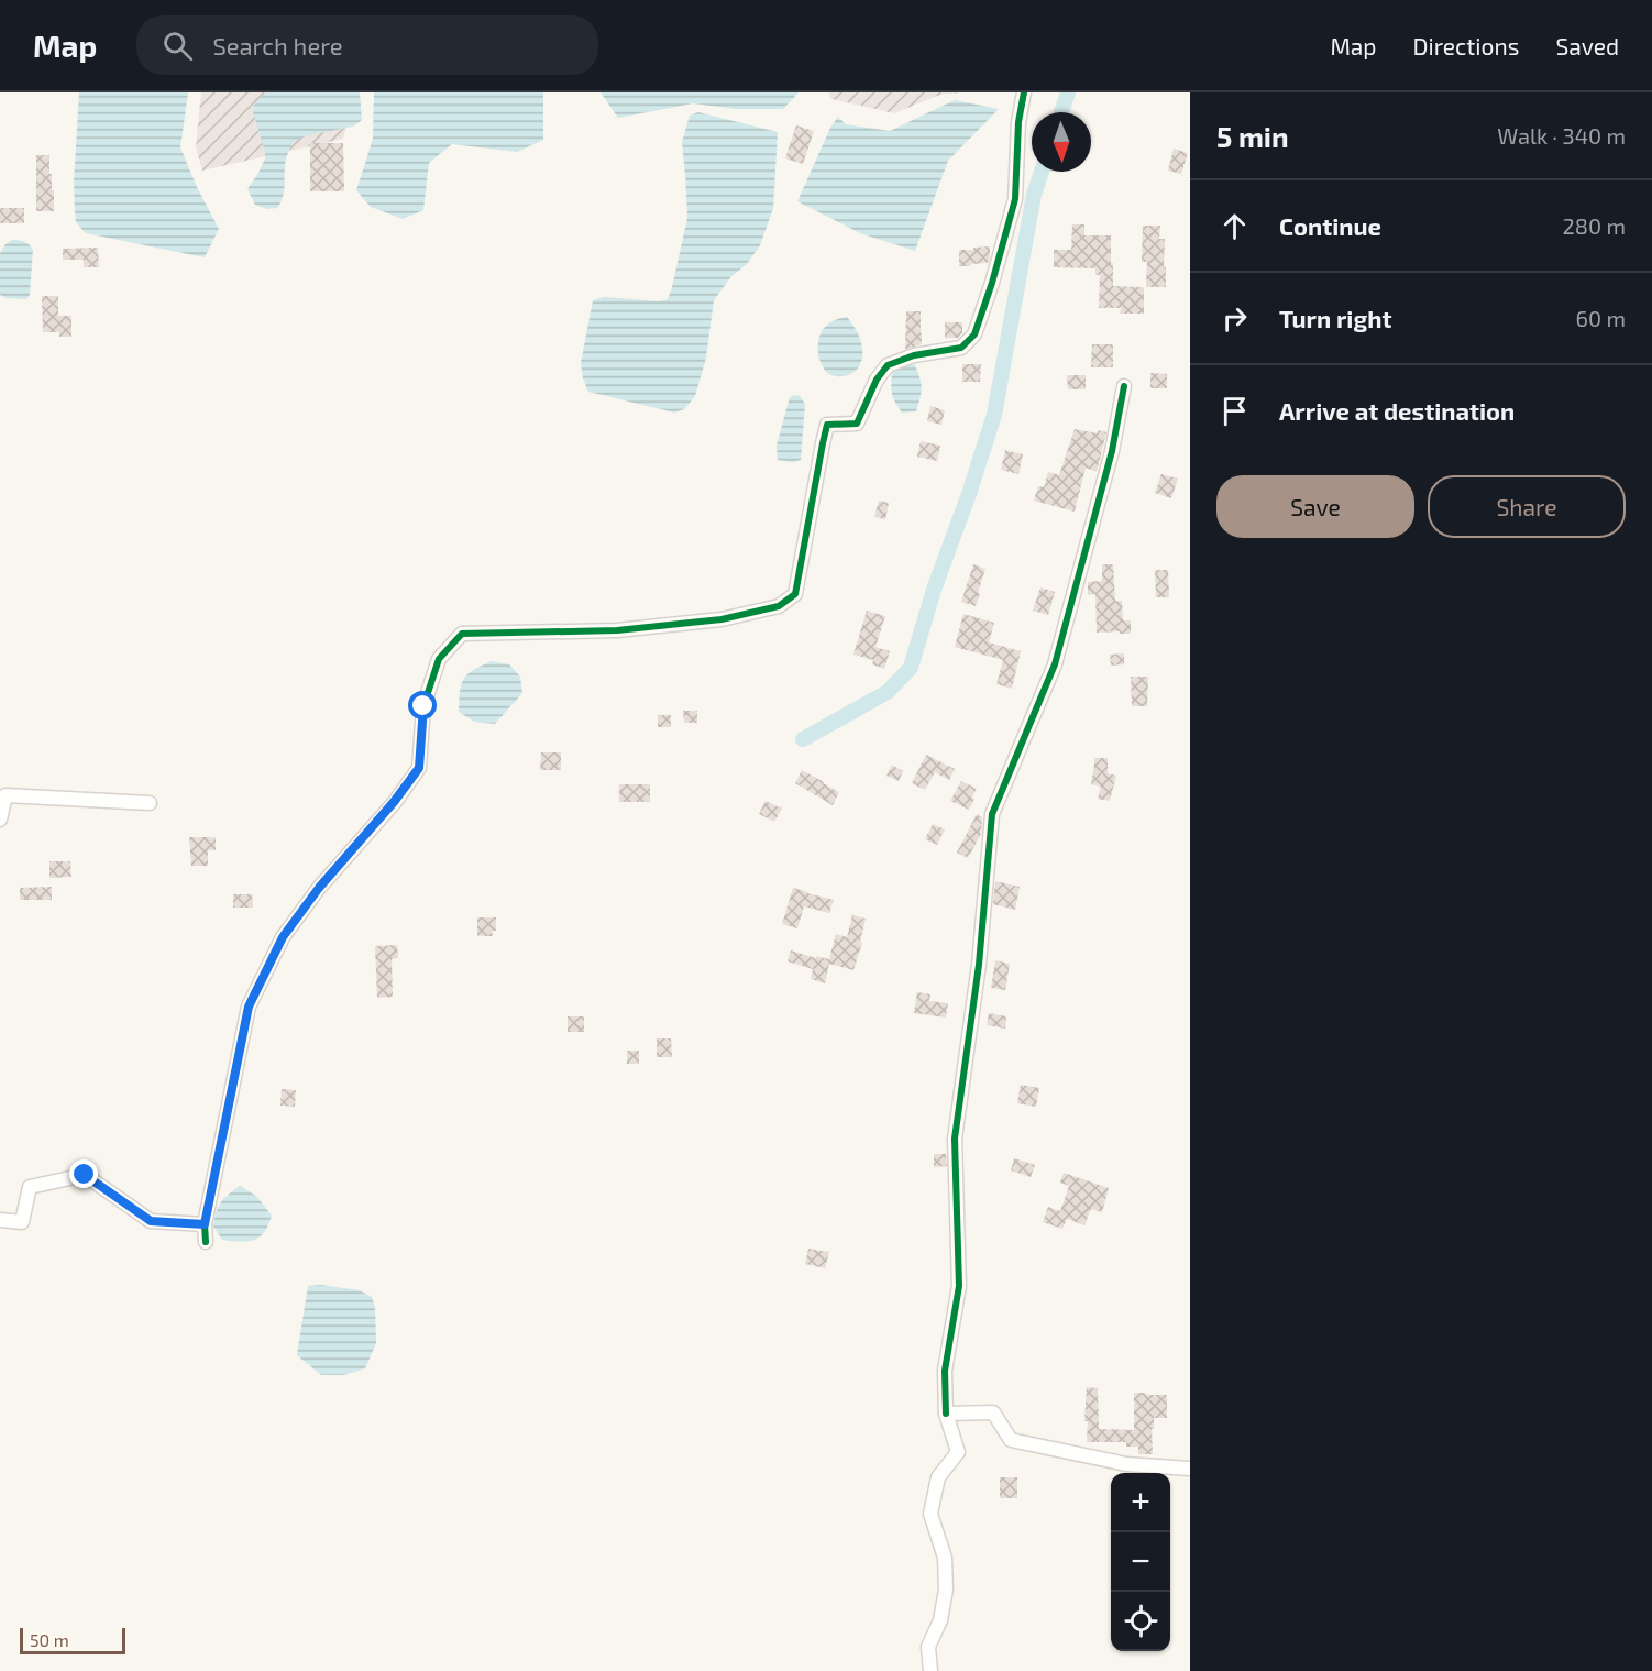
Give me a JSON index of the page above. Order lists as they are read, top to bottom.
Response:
{
  "scale_bar": "50 m",
  "north": "bottom",
  "page": {
    "header": "Map",
    "search": "Search here",
    "nav": ["Map", "Directions", "Saved"],
    "heading": ["5 min", "Walk · 340 m"],
    "list": [
      ["Continue", "280 m"],
      ["Turn right", "60 m"],
      "Arrive at destination"
    ],
    "buttons": ["Save", "Share"],
    "map_buttons": ["+", "−"],
    "scale": "50 m"
  }
}
